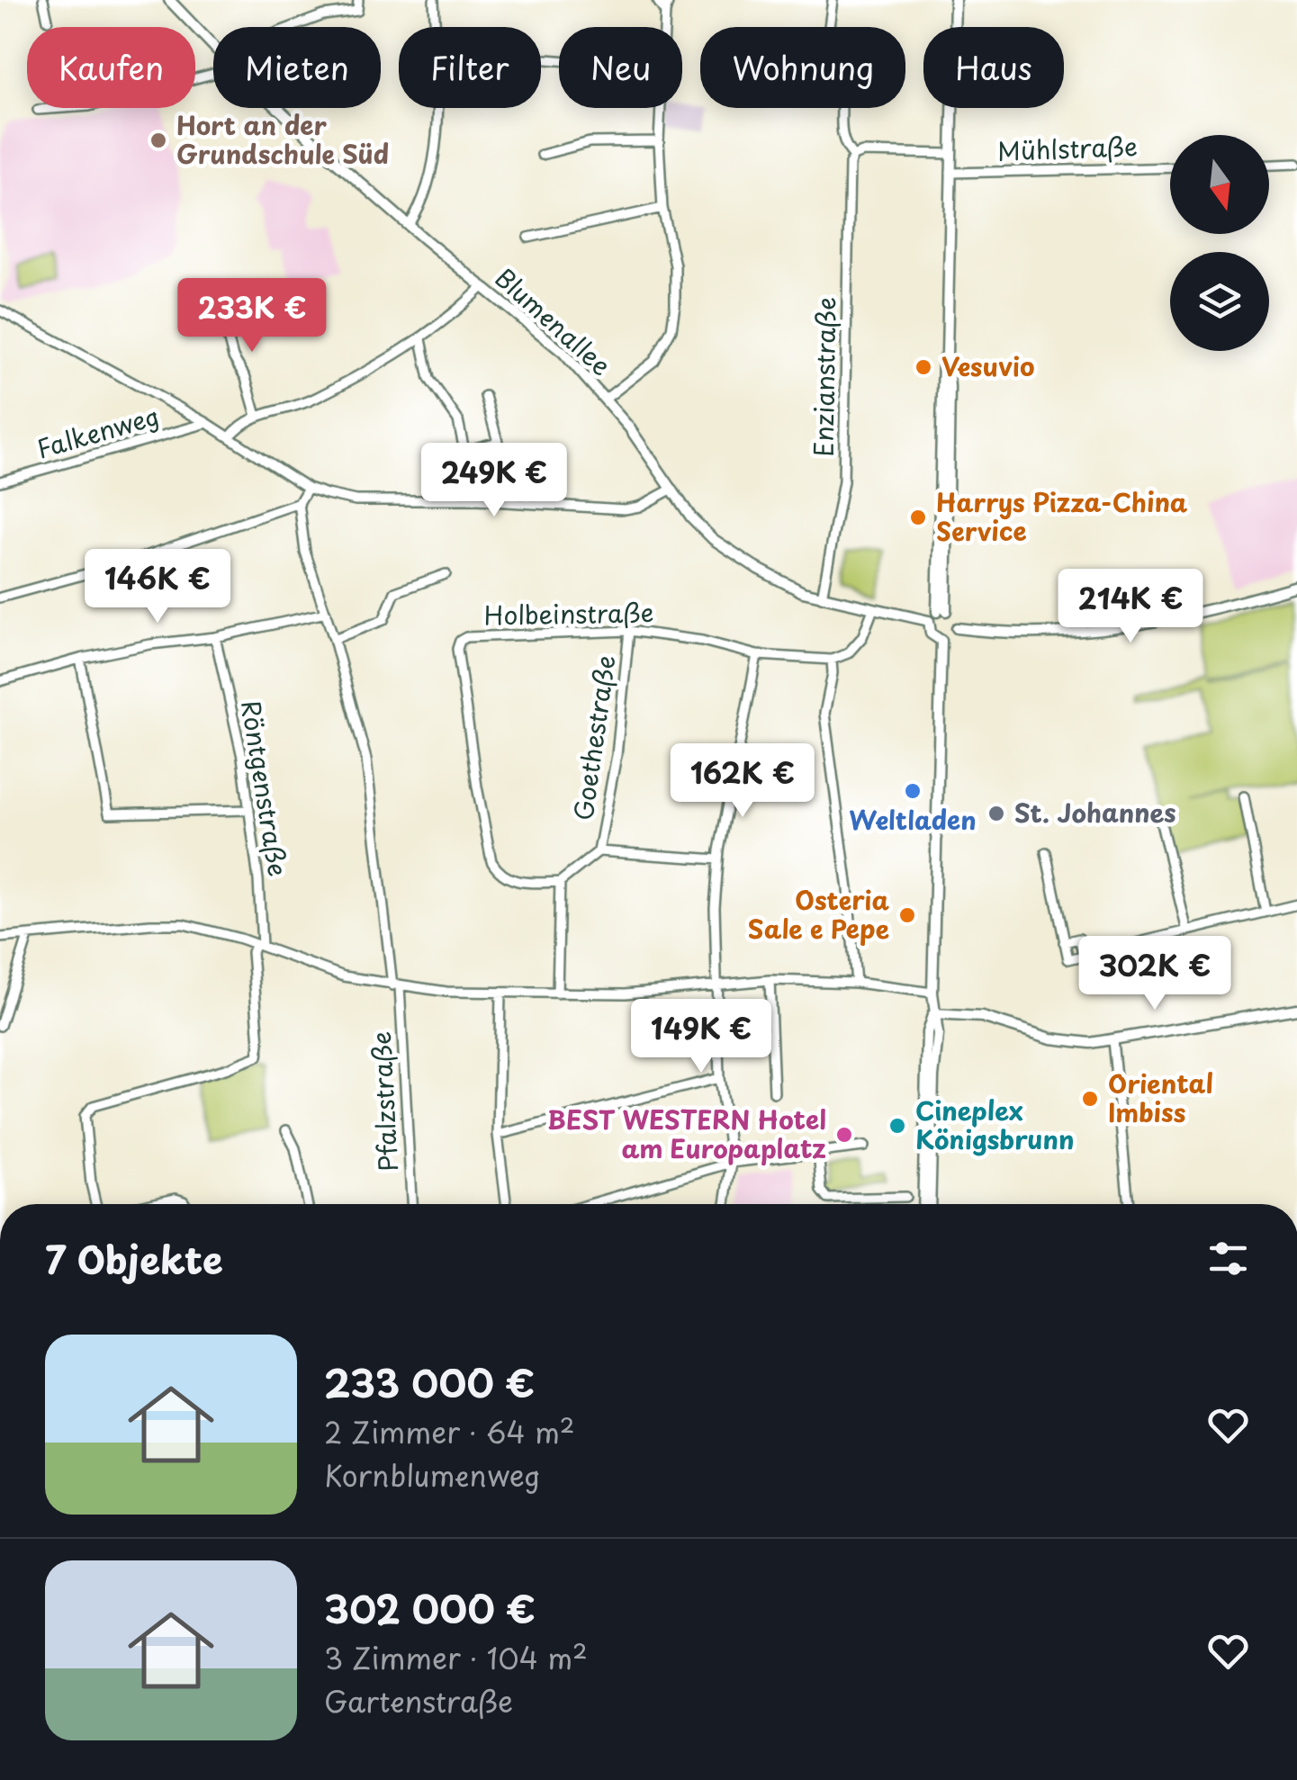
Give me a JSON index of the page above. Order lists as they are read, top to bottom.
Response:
{
  "streets": {
    "street": [
      "Mühlstraße",
      "Blumenallee",
      "Enzianstraße",
      "Falkenweg",
      "Holbeinstraße",
      "Goethestraße",
      "Röntgenstraße",
      "Pfalzstraße"
    ]
  },
  "crossings": [
    ["Blumenallee", "Enzianstraße"],
    ["Holbeinstraße", "Goethestraße"]
  ],
  "places": [
    "Hort an der Grundschule Süd",
    "Vesuvio",
    "Harrys Pizza-China Service",
    "Weltladen",
    "St. Johannes",
    "Osteria Sale e Pepe",
    "Oriental Imbiss",
    "Cineplex Königsbrunn",
    "BEST WESTERN Hotel am Europaplatz"
  ],
  "north": "bottom",
  "page": {
    "chip": [
      "Kaufen",
      "Mieten",
      "Filter",
      "Neu",
      "Wohnung",
      "Haus"
    ],
    "price": [
      "233K €",
      "249K €",
      "146K €",
      "214K €",
      "162K €",
      "302K €",
      "149K €"
    ],
    "heading": "7 Objekte",
    "list": [
      {
        "name": "233 000 €",
        "note": "2 Zimmer · 64 m² · Kornblumenweg"
      },
      {
        "name": "302 000 €",
        "note": "3 Zimmer · 104 m² · Gartenstraße"
      }
    ]
  }
}
